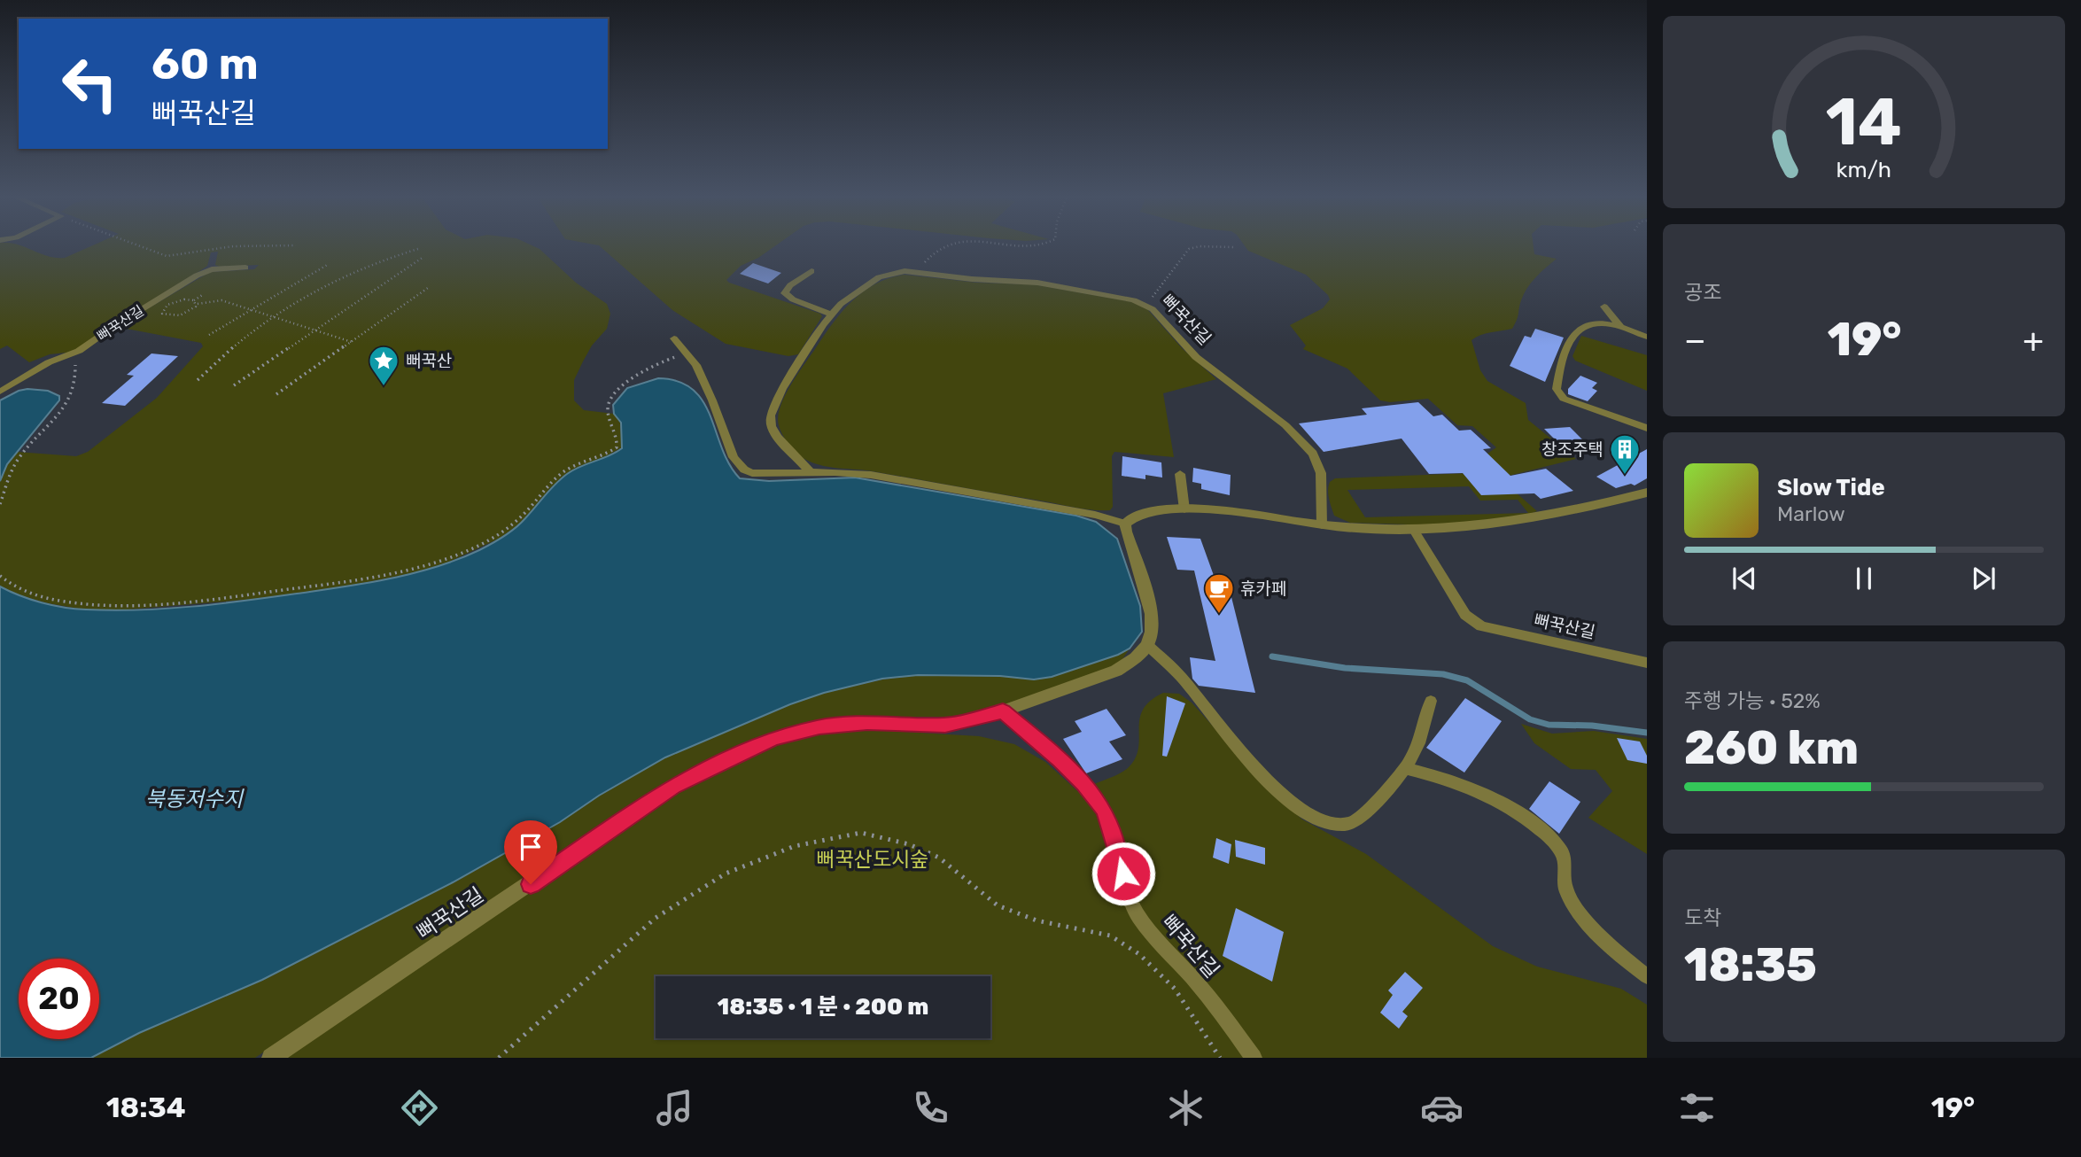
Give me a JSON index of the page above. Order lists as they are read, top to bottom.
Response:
{
  "streets": {
    "street": ["뻐꾹산길"]
  },
  "water": ["북동저수지"],
  "parks": ["뻐꾹산도시숲"],
  "places": {
    "place": ["뻐꾹산"],
    "building": ["창조주택"],
    "cafe": ["휴카페"]
  },
  "page": {
    "turn": ["60 m", "뻐꾹산길"],
    "tile": [
      "공조",
      ["주행 가능 · 52%", "260 km"],
      ["도착", "18:35"]
    ],
    "heat": ["−", "19°", "+"],
    "song": ["Slow Tide", "Marlow"],
    "limit": "20",
    "trip": "18:35 · 1 분 · 200 m",
    "tabs": ["18:34", "19°"],
    "gauge": ["14", "km/h"]
  }
}
